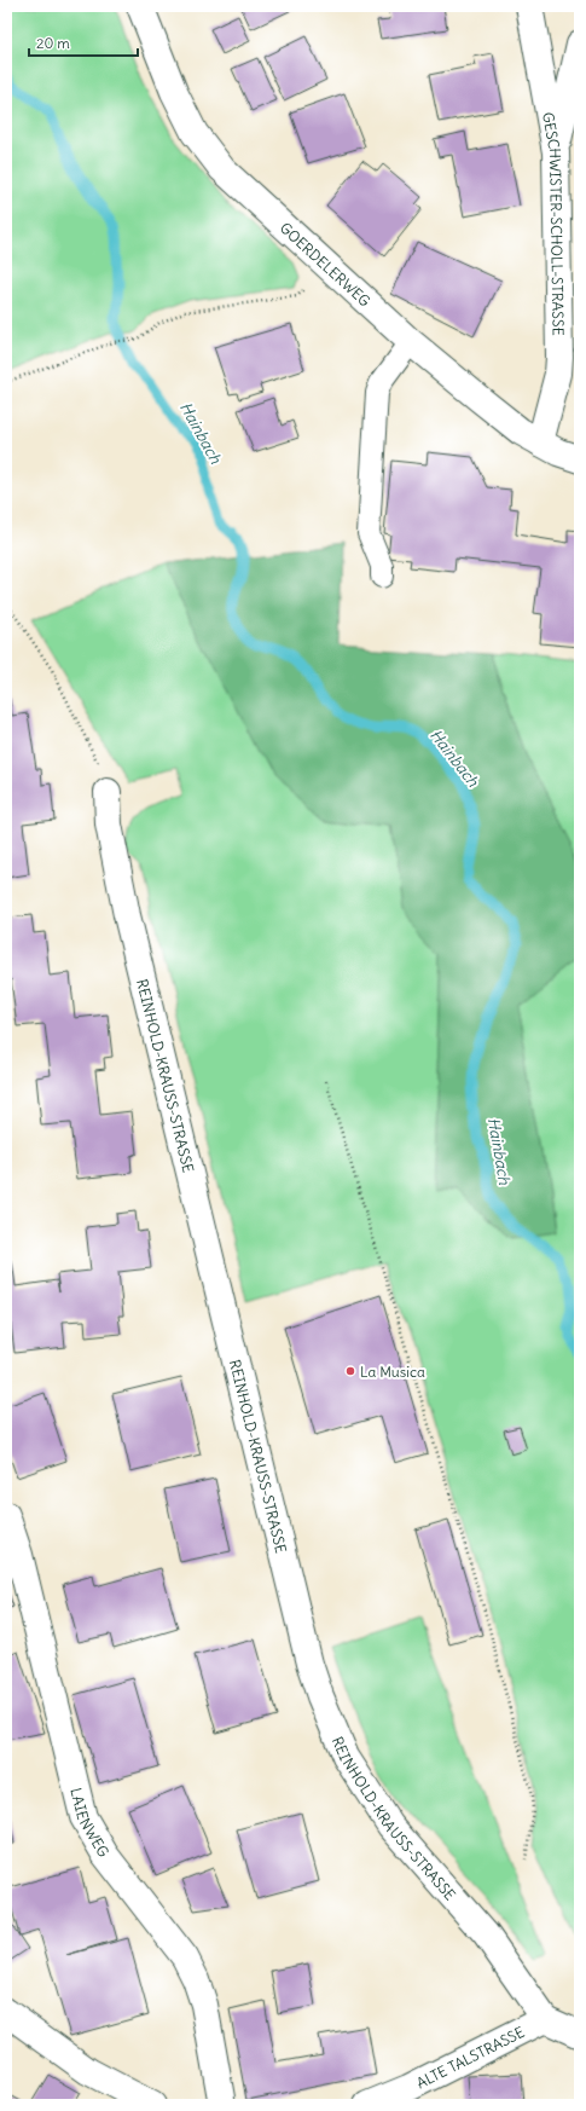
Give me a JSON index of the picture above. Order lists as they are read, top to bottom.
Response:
{
  "streets": {
    "street": [
      "GESCHWISTER-SCHOLL-STRASSE",
      "GOERDELERWEG",
      "REINHOLD-KRAUSS-STRASSE",
      "LAIENWEG",
      "ALTE TALSTRASSE"
    ]
  },
  "crossings": [
    ["GESCHWISTER-SCHOLL-STRASSE", "GOERDELERWEG"],
    ["REINHOLD-KRAUSS-STRASSE", "ALTE TALSTRASSE"]
  ],
  "water": ["Hainbach"],
  "places": ["La Musica"],
  "scale_bar": "20 m"
}
